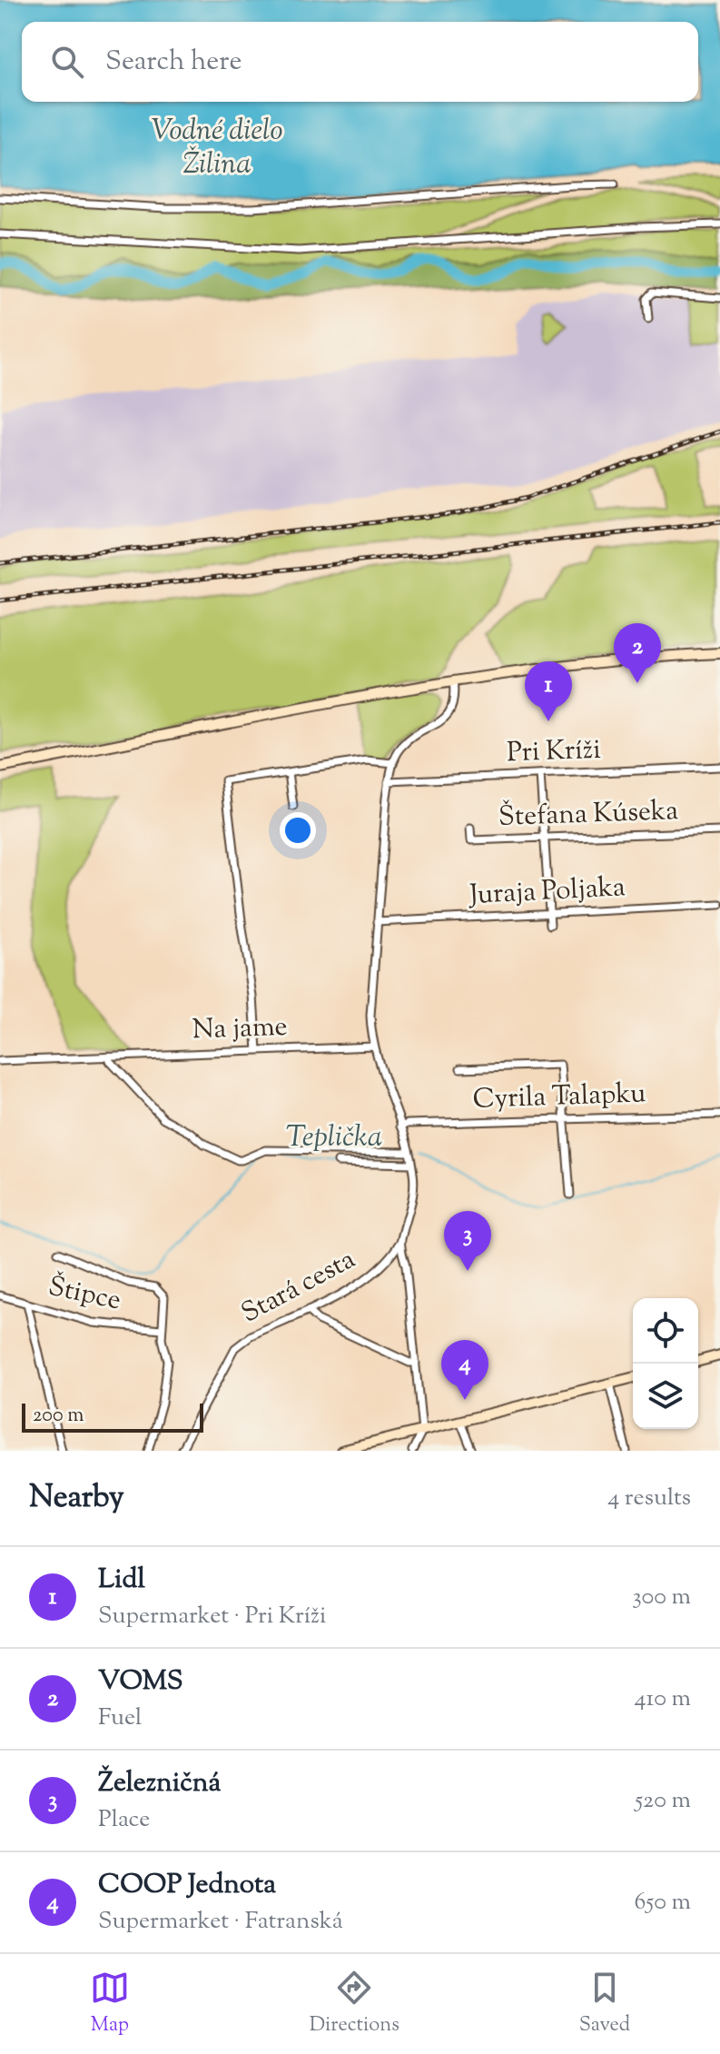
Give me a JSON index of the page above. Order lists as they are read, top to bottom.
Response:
{
  "streets": {
    "street": [
      "Pri Kríži",
      "Štefana Kúseka",
      "Juraja Poljaka",
      "Na jame",
      "Cyrila Talapku",
      "Stará cesta",
      "Štipce"
    ]
  },
  "water": ["Vodné dielo Žilina", "Teplička"],
  "scale_bar": "200 m",
  "page": {
    "search": "Search here",
    "pins": [
      "2",
      "1",
      "3",
      "4"
    ],
    "scale": "200 m",
    "heading": ["Nearby", "4 results"],
    "list": [
      {
        "mark": "1",
        "name": "Lidl",
        "note": "Supermarket · Pri Kríži",
        "value": "300 m"
      },
      {
        "mark": "2",
        "name": "VOMS",
        "note": "Fuel",
        "value": "410 m"
      },
      {
        "mark": "3",
        "name": "Železničná",
        "note": "Place",
        "value": "520 m"
      },
      {
        "mark": "4",
        "name": "COOP Jednota",
        "note": "Supermarket · Fatranská",
        "value": "650 m"
      }
    ],
    "nav": ["Map", "Directions", "Saved"]
  }
}
